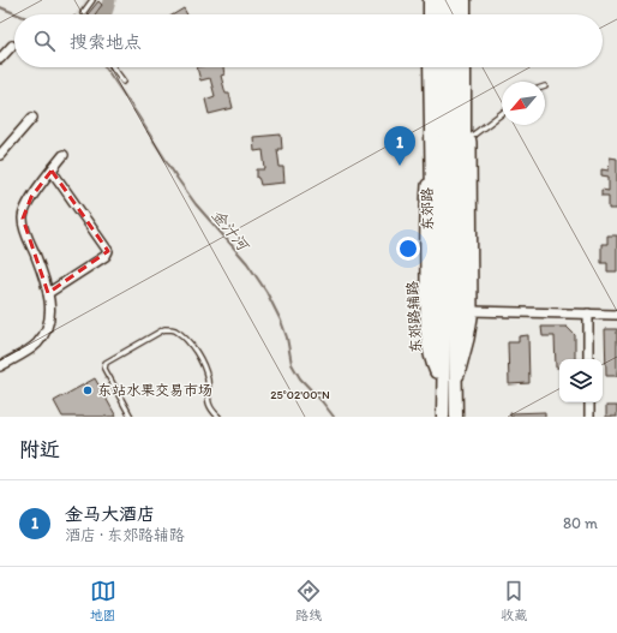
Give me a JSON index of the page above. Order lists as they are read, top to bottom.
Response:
{
  "streets": {
    "main road": ["东郊路", "东郊路辅路"]
  },
  "crossings": [
    ["东郊路", "东郊路辅路"]
  ],
  "water": ["金汁河"],
  "places": ["东站水果交易市场"],
  "north": "bottom left",
  "page": {
    "search": "搜索地点",
    "pins": "1",
    "heading": "附近",
    "list": [
      {
        "mark": "1",
        "name": "金马大酒店",
        "note": "酒店 · 东郊路辅路",
        "value": "80 m"
      }
    ],
    "nav": ["地图", "路线", "收藏"]
  },
  "coordinates": ["25°02'00\"N"]
}
